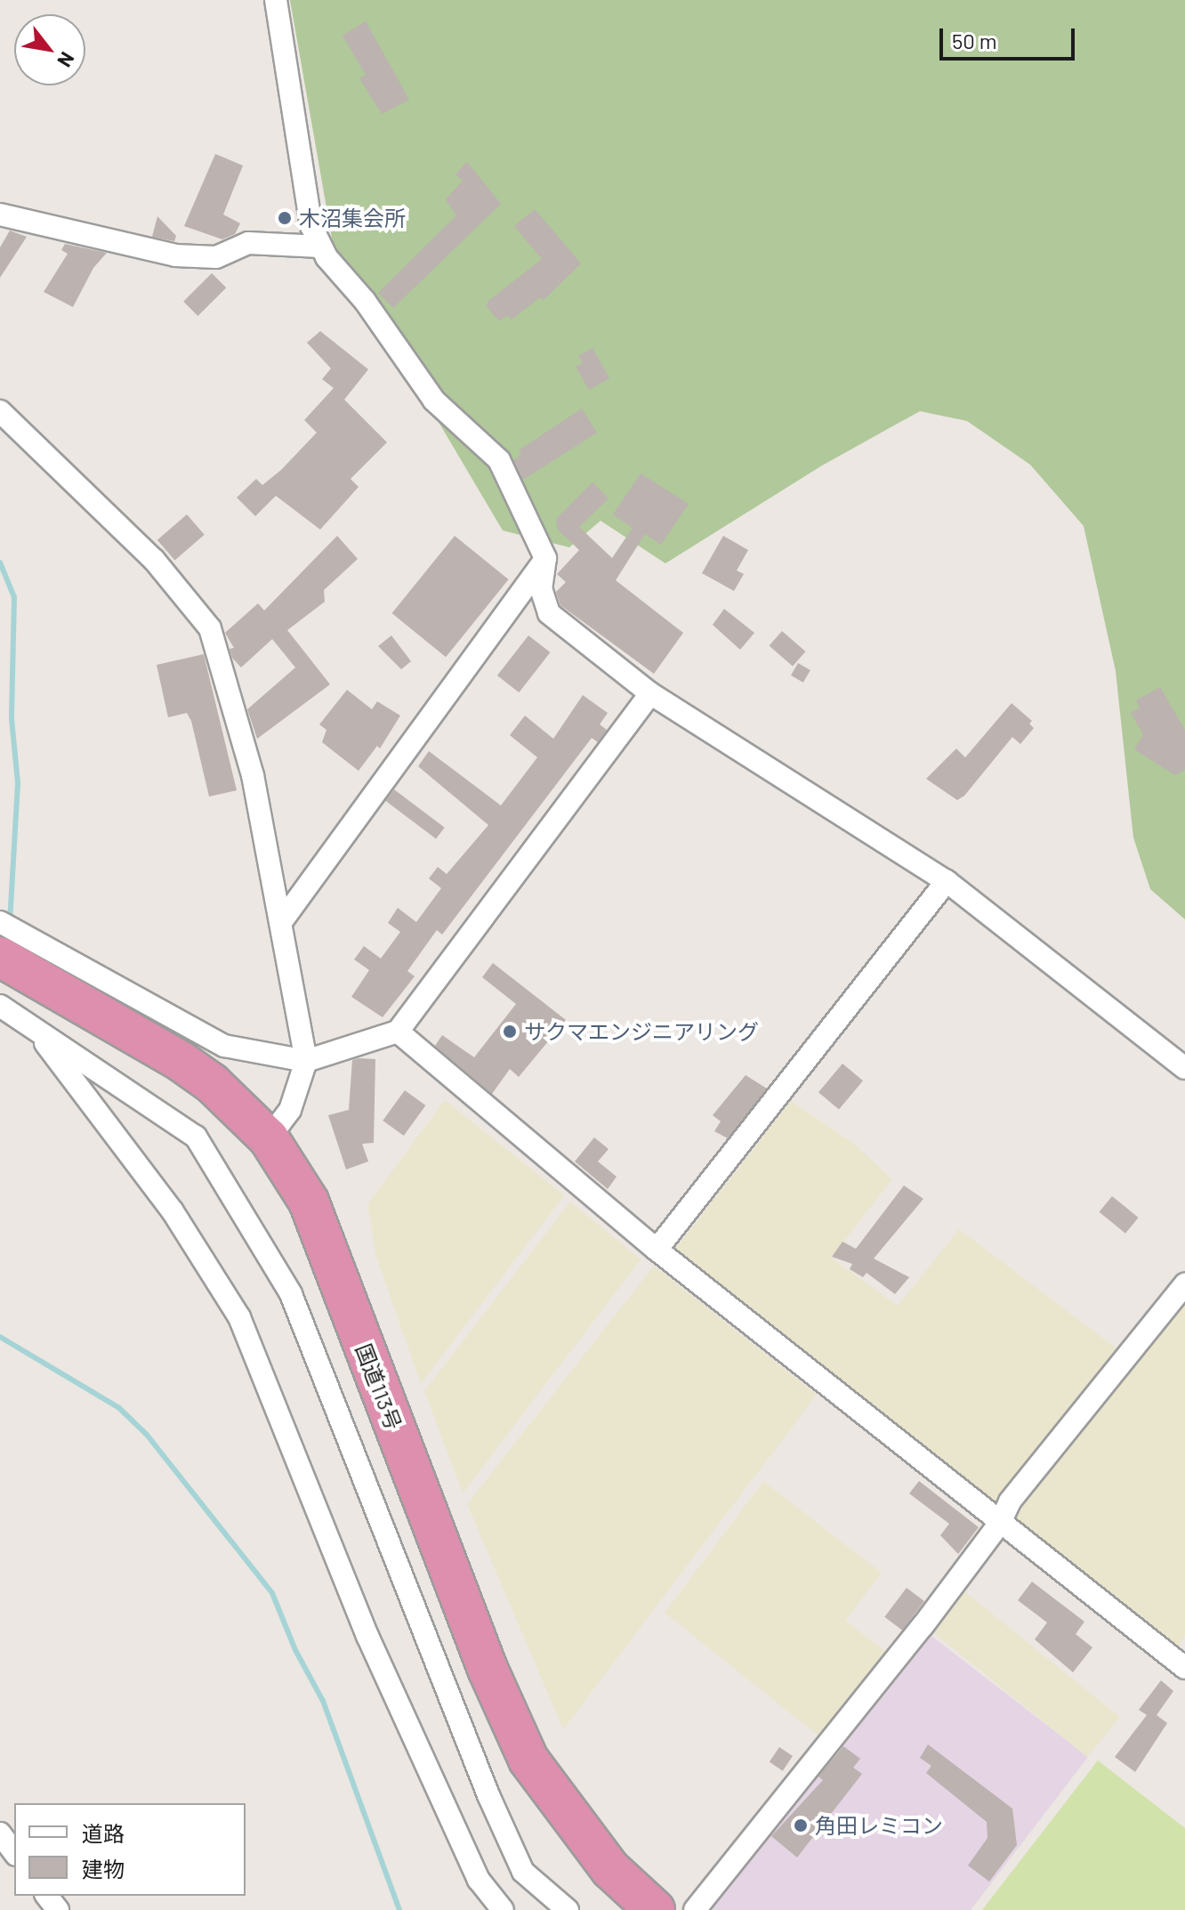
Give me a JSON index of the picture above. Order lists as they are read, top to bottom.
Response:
{
  "streets": {
    "highway": ["国道113号"]
  },
  "places": ["木沼集会所", "サクマエンジニアリング", "角田レミコン"],
  "legend": ["道路", "建物"],
  "scale_bar": "50 m",
  "north": "bottom right"
}
